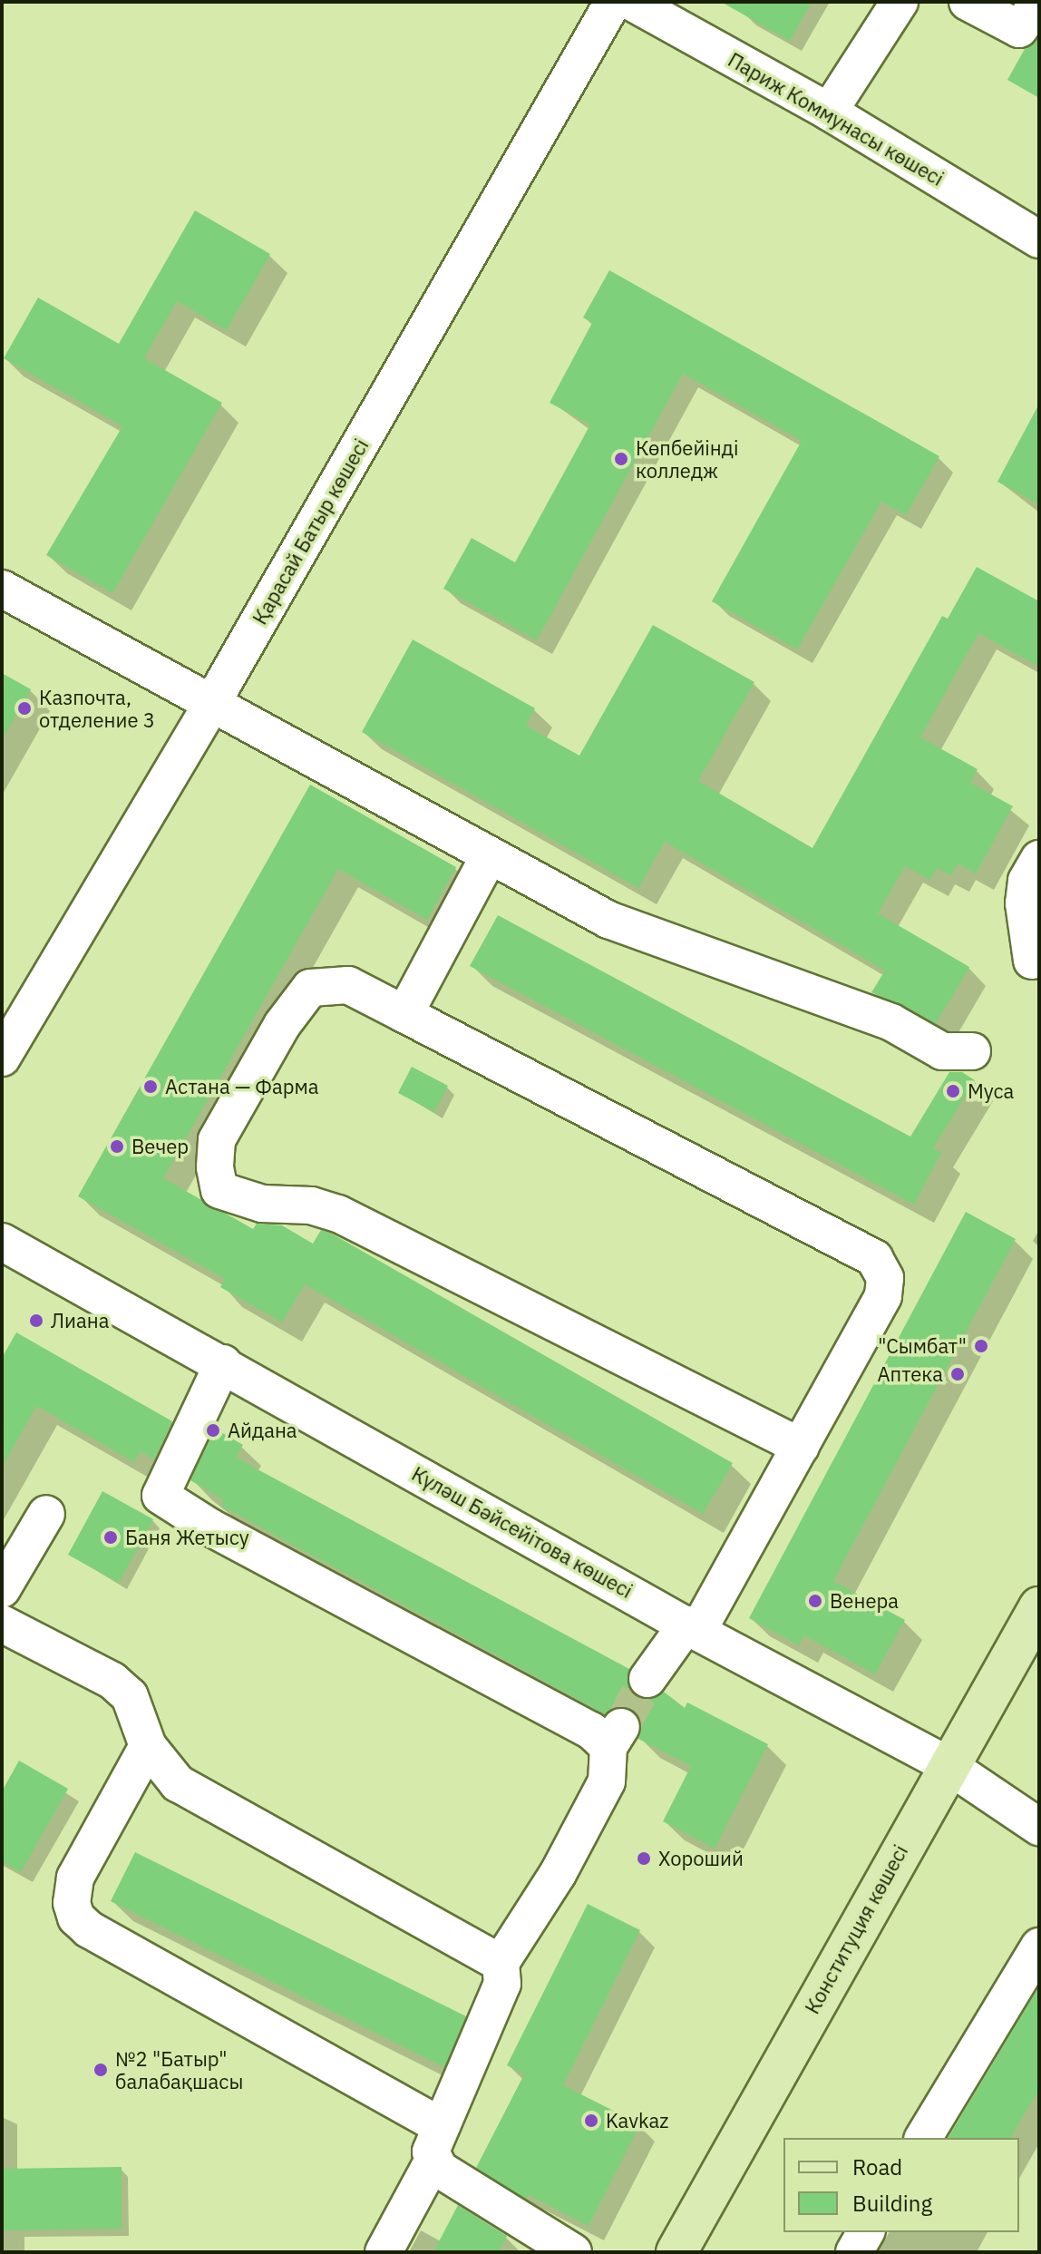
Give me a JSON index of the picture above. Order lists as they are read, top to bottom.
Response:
{
  "streets": {
    "main road": ["Конституция көшесі"],
    "street": ["Париж Коммунасы көшесі", "Қарасай Батыр көшесі", "Күләш Бәйсейітова көшесі"]
  },
  "crossings": [
    ["Күләш Бәйсейітова көшесі", "Конституция көшесі"]
  ],
  "places": [
    "Көпбейінді колледж",
    "Казпочта, отделение 3",
    "Астана — Фарма",
    "Муса",
    "Вечер",
    "Лиана",
    "\"Сымбат\"",
    "Аптека",
    "Айдана",
    "Баня Жетысу",
    "Венера",
    "Хороший",
    "№2 \"Батыр\" балабақшасы",
    "Kavkaz"
  ],
  "legend": ["Road", "Building"]
}
